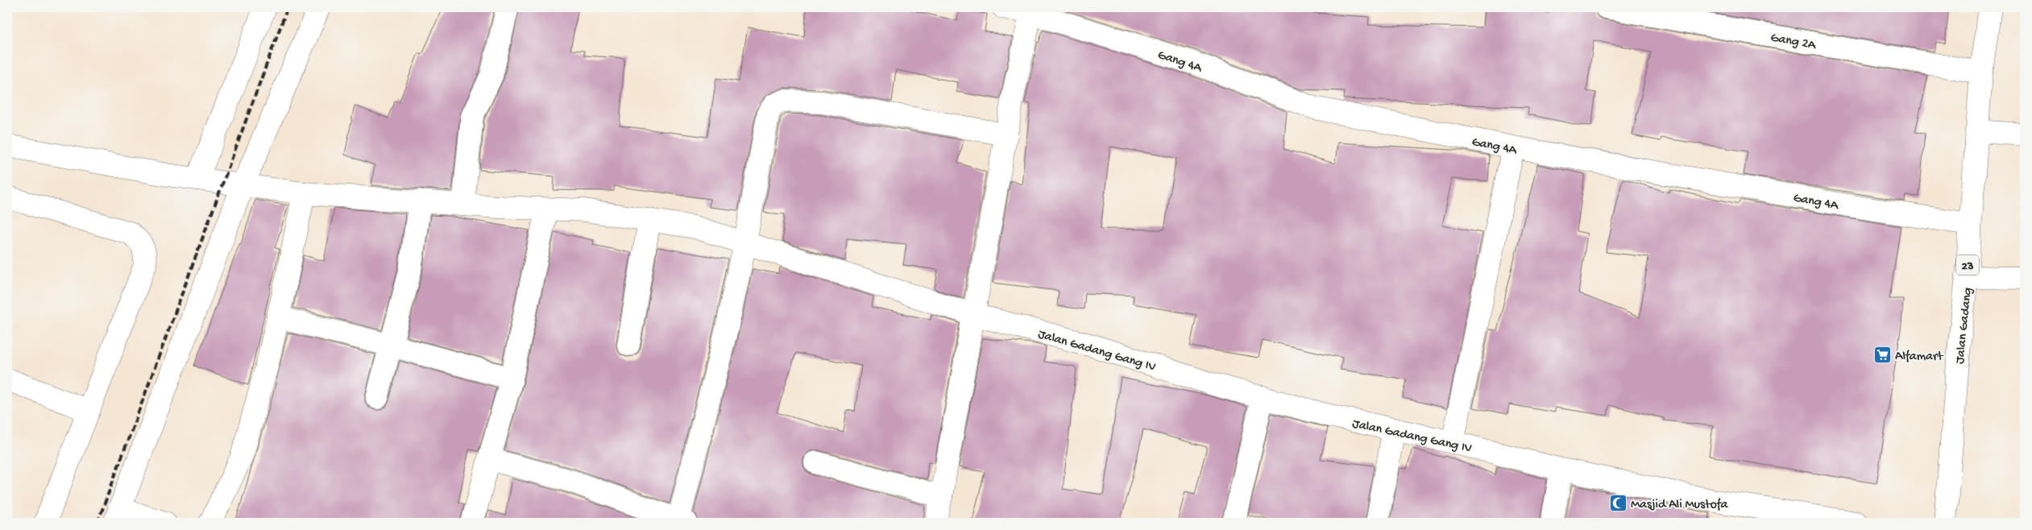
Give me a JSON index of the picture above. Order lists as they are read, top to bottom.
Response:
{
  "streets": {
    "main road": [
      "Gang 2A",
      "Gang 4A",
      "23",
      "Jalan Gadang",
      "Jalan Gadang Gang IV"
    ]
  },
  "crossings": [
    ["Gang 2A", "Jalan Gadang"],
    ["Gang 4A", "Jalan Gadang"]
  ],
  "places": {
    "supermarket": ["Alfamart"],
    "mosque": ["Masjid Ali Mustofa"]
  }
}
